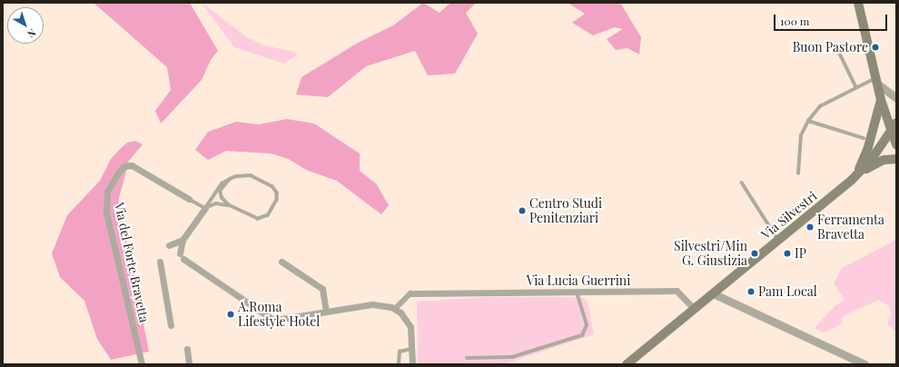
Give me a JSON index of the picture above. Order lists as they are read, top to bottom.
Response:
{
  "streets": {
    "main road": ["Via Silvestri"],
    "street": ["Via del Forte Bravetta", "Via Lucia Guerrini"]
  },
  "places": [
    "Buon Pastore",
    "Centro Studi Penitenziari",
    "Ferramenta Bravetta",
    "Silvestri/Min G. Giustizia",
    "IP",
    "Pam Local",
    "A.Roma Lifestyle Hotel"
  ],
  "scale_bar": "100 m",
  "north": "bottom right"
}
